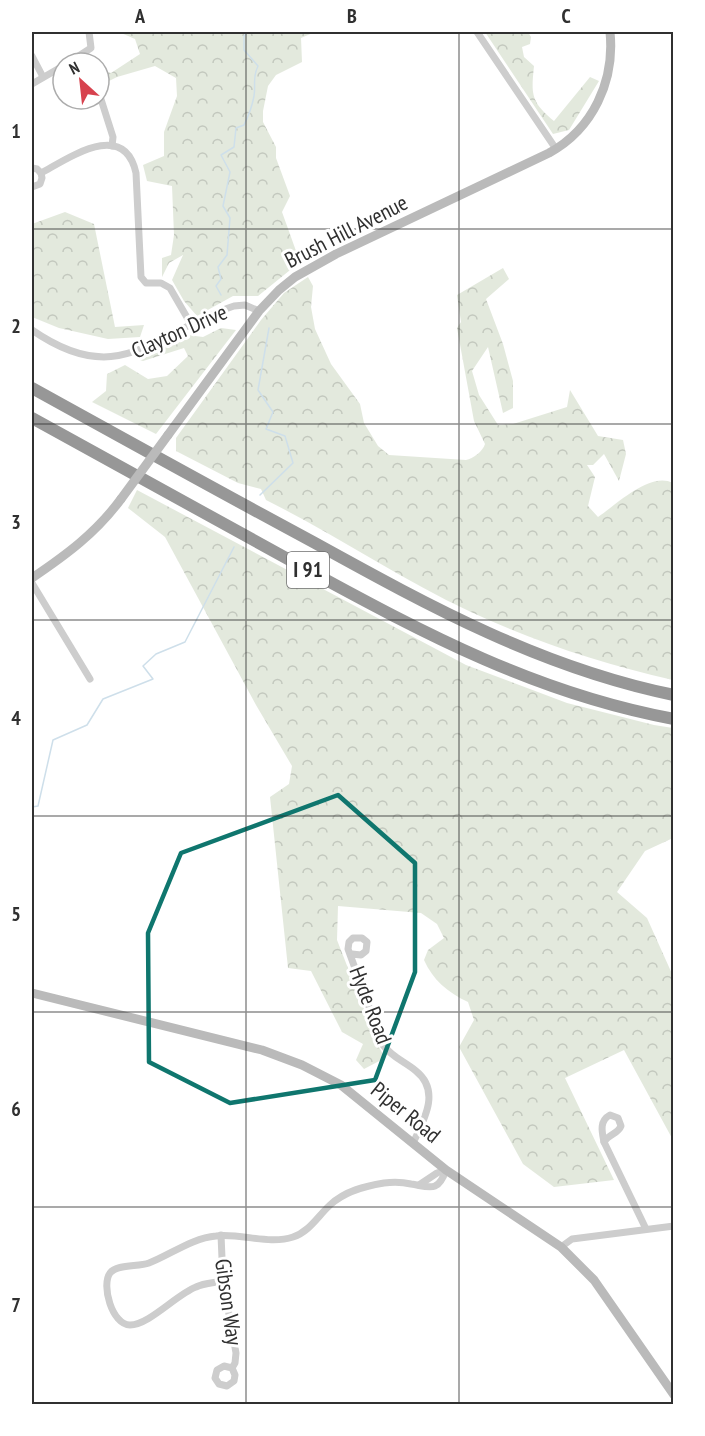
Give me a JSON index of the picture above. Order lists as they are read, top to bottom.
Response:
{
  "streets": {
    "highway": ["I 91"],
    "street": [
      "Brush Hill Avenue",
      "Clayton Drive",
      "Hyde Road",
      "Piper Road",
      "Gibson Way"
    ]
  },
  "crossings": [
    ["Brush Hill Avenue", "Clayton Drive"],
    ["Hyde Road", "Piper Road"]
  ],
  "north": "top left",
  "grid": {
    "columns": ["A", "B", "C"],
    "rows": [
      "1",
      "2",
      "3",
      "4",
      "5",
      "6",
      "7"
    ]
  }
}
